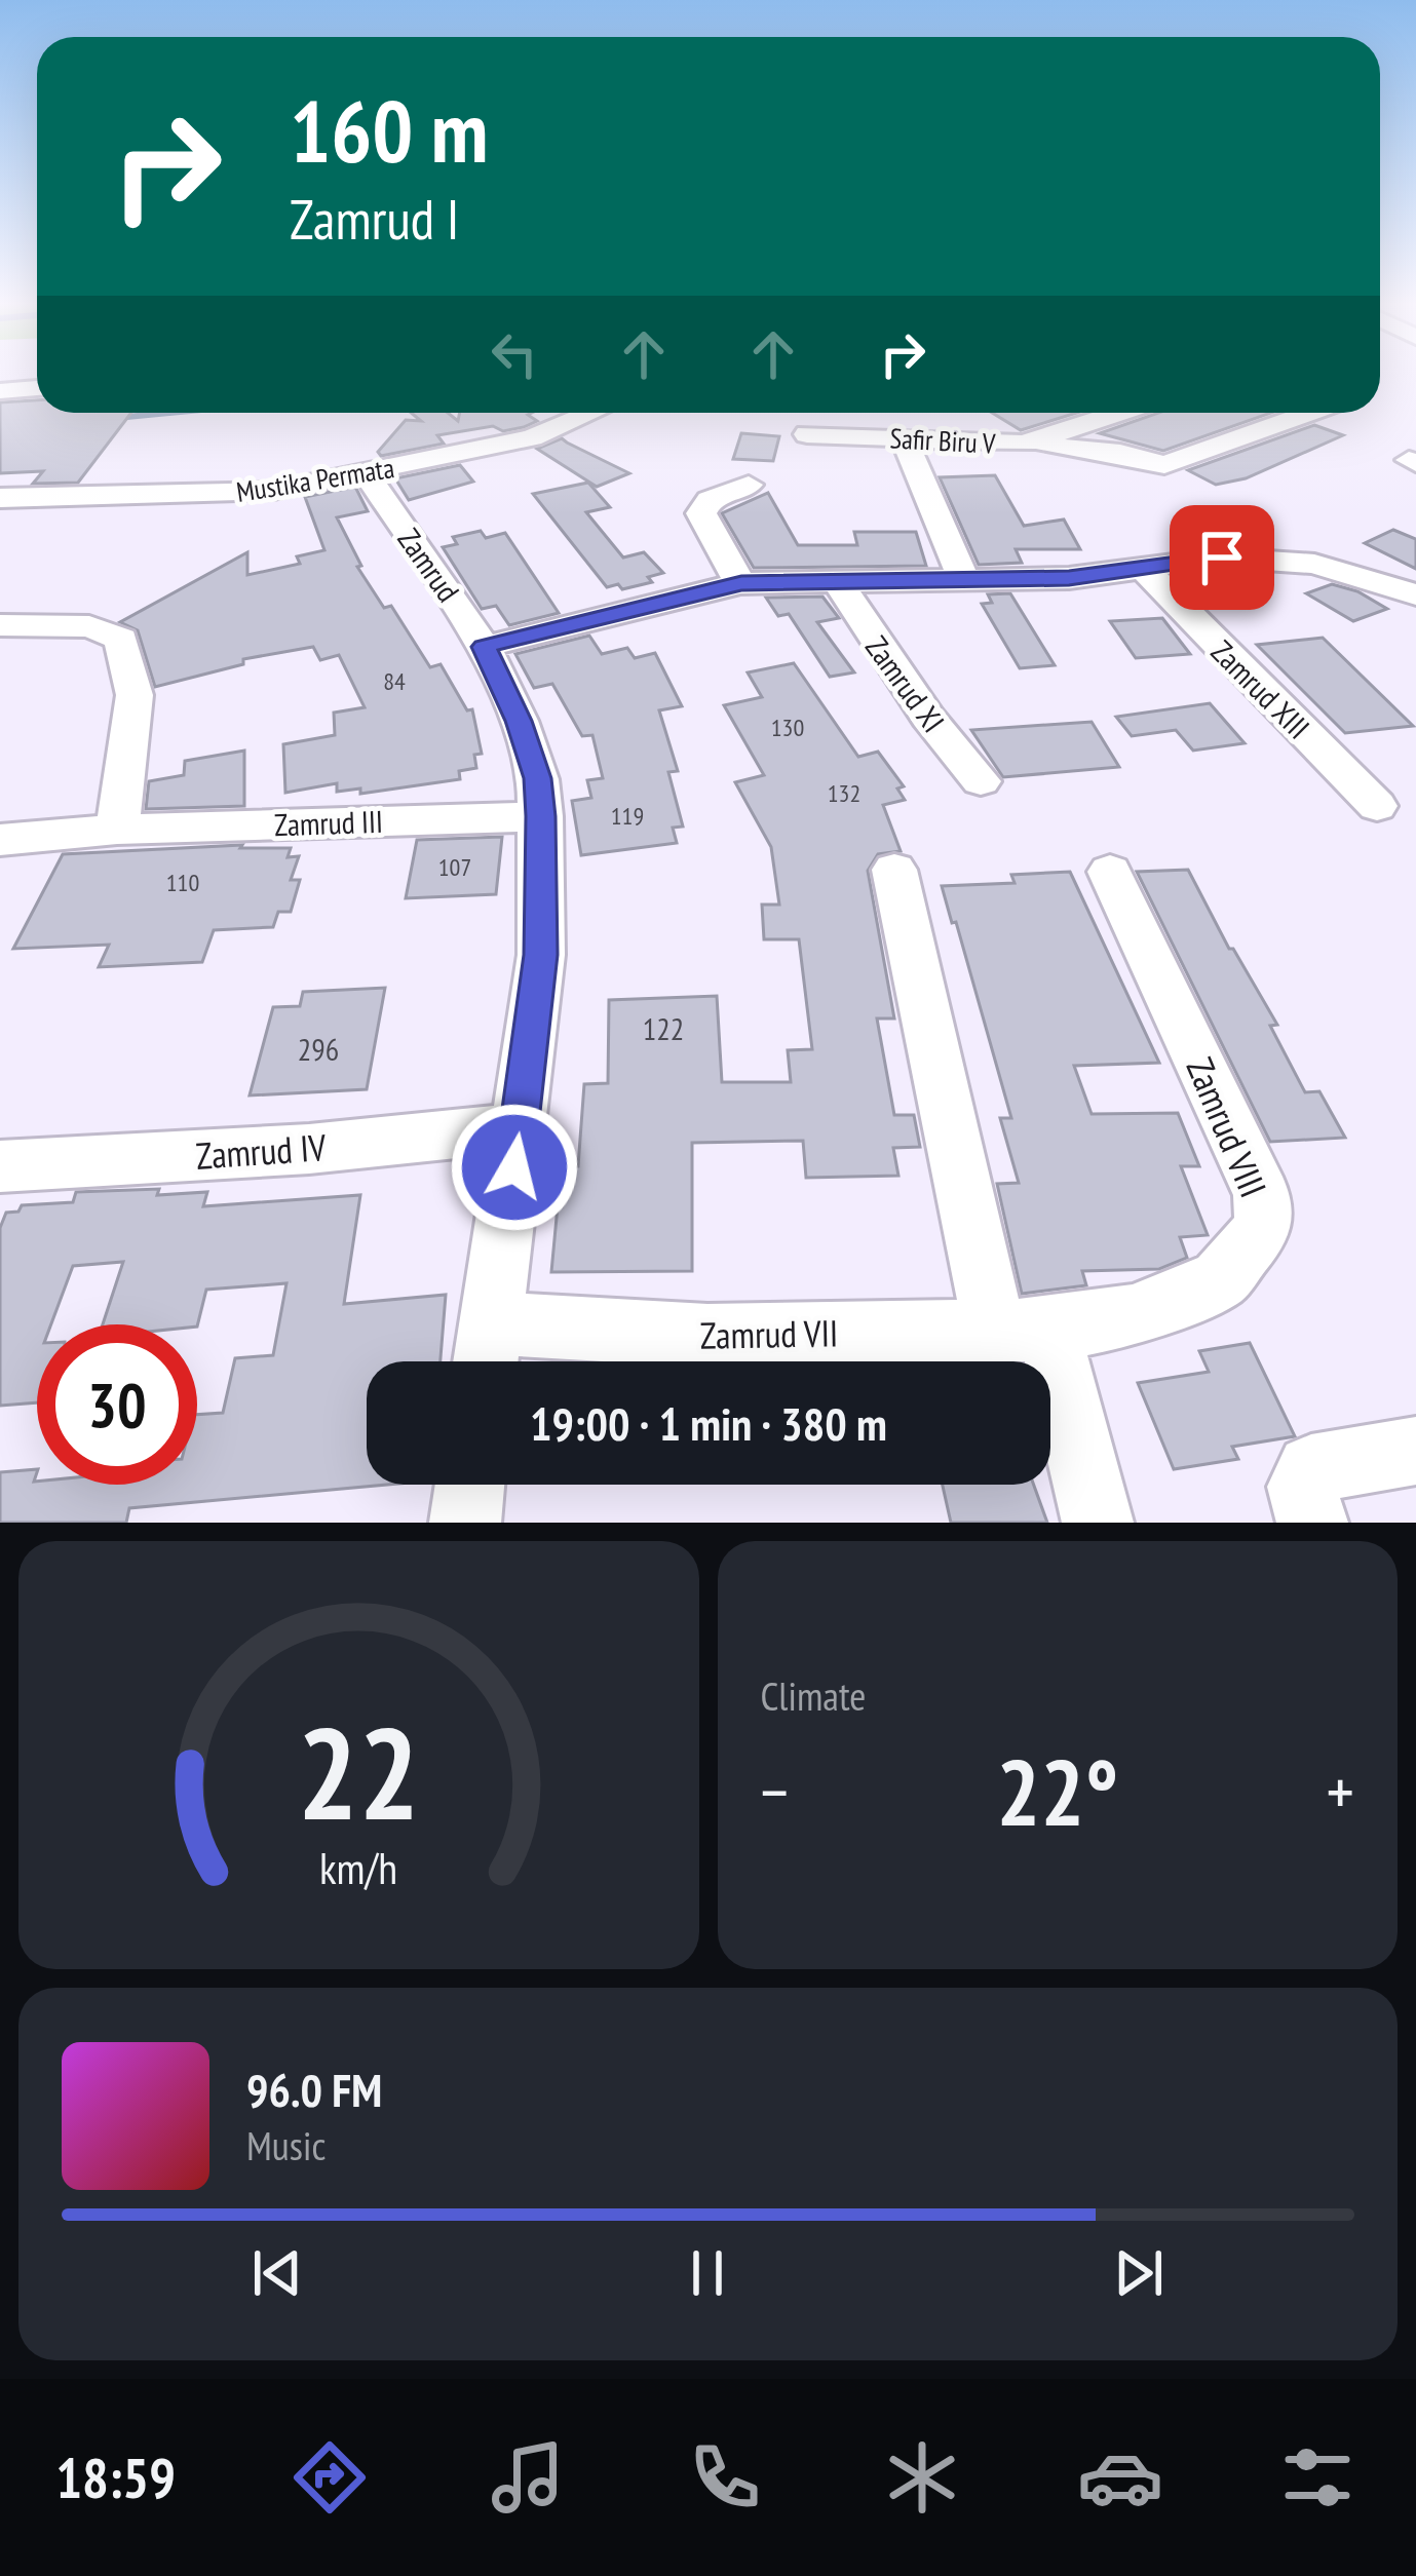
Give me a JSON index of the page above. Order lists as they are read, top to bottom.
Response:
{
  "streets": {
    "street": [
      "Safir Biru V",
      "Mustika Permata",
      "Zamrud",
      "Zamrud XI",
      "Zamrud XIII",
      "Zamrud III",
      "Zamrud VIII",
      "Zamrud IV",
      "Zamrud VII"
    ]
  },
  "crossings": [
    ["Mustika Permata", "Zamrud"],
    ["Zamrud", "Zamrud III"],
    ["Zamrud", "Zamrud IV"],
    ["Zamrud", "Zamrud VII"],
    ["Zamrud VIII", "Zamrud VII"]
  ],
  "house_numbers": [
    "84",
    "130",
    "132",
    "119",
    "107",
    "110",
    "122",
    "296"
  ],
  "page": {
    "turn": ["160 m", "Zamrud I"],
    "limit": "30",
    "trip": "19:00 · 1 min · 380 m",
    "tile": "Climate",
    "heat": ["−", "22°", "+"],
    "song": ["96.0 FM", "Music"],
    "tabs": "18:59",
    "gauge": ["22", "km/h"]
  }
}
